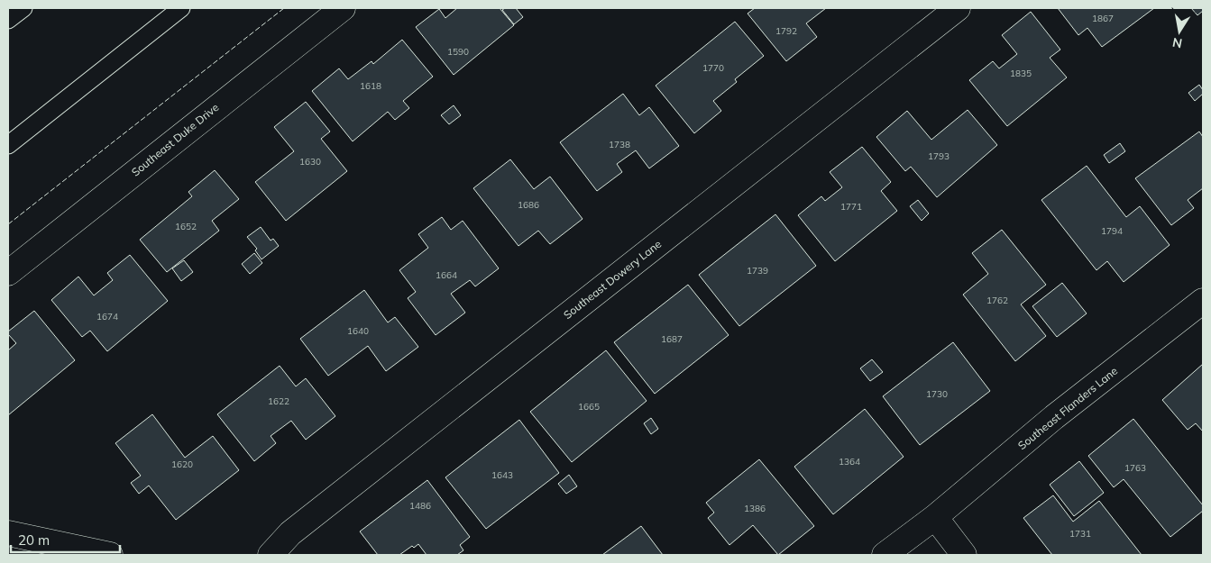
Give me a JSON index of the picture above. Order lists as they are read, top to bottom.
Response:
{
  "streets": {
    "street": ["Southeast Duke Drive", "Southeast Dowery Lane", "Southeast Flanders Lane"]
  },
  "house_numbers": [
    "1867",
    "1792",
    "1590",
    "1770",
    "1835",
    "1618",
    "1738",
    "1793",
    "1630",
    "1686",
    "1771",
    "1652",
    "1794",
    "1739",
    "1664",
    "1762",
    "1674",
    "1640",
    "1687",
    "1730",
    "1622",
    "1665",
    "1364",
    "1620",
    "1763",
    "1643",
    "1486",
    "1386",
    "1731"
  ],
  "scale_bar": "20 m",
  "north": "bottom"
}
